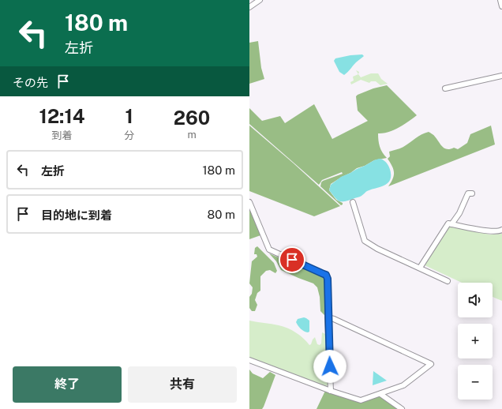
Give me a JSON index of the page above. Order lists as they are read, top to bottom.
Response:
{
  "page": {
    "turn": ["180 m", "左折"],
    "then": "その先",
    "eta": [
      "12:14",
      "到着",
      "1",
      "分",
      "260",
      "m"
    ],
    "list": [
      {
        "name": "左折",
        "value": "180 m"
      },
      {
        "name": "目的地に到着",
        "value": "80 m"
      }
    ],
    "map_buttons": ["+", "−"],
    "buttons": ["終了", "共有"]
  }
}
